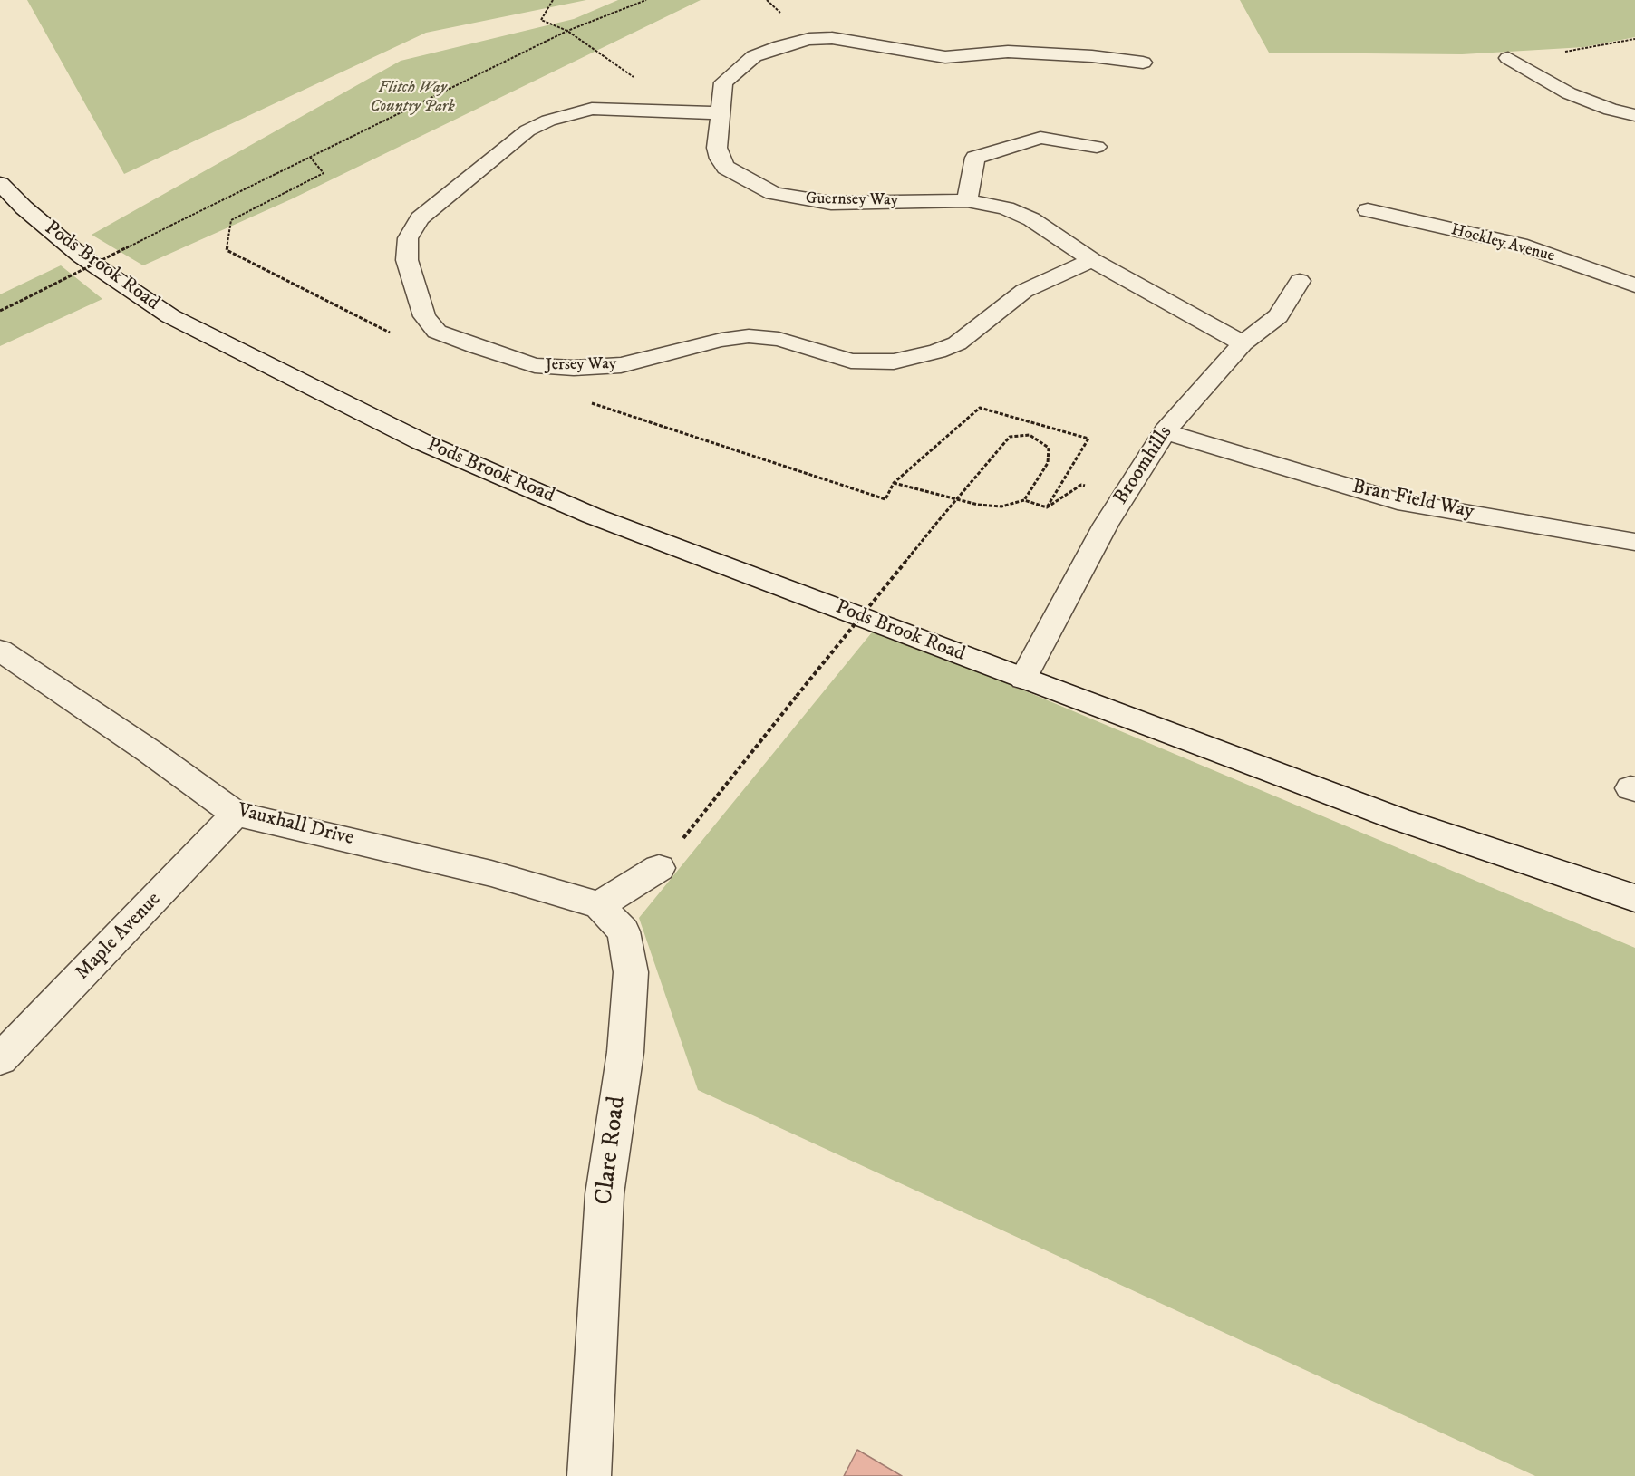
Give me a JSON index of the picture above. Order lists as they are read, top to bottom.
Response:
{
  "streets": {
    "street": [
      "Guernsey Way",
      "Hockley Avenue",
      "Pods Brook Road",
      "Jersey Way",
      "Broomhills",
      "Bran Field Way",
      "Vauxhall Drive",
      "Maple Avenue",
      "Clare Road"
    ]
  },
  "crossings": [
    ["Guernsey Way", "Jersey Way"],
    ["Guernsey Way", "Broomhills"],
    ["Pods Brook Road", "Broomhills"],
    ["Broomhills", "Bran Field Way"],
    ["Vauxhall Drive", "Maple Avenue"],
    ["Vauxhall Drive", "Clare Road"]
  ],
  "parks": ["Flitch Way Country Park"]
}
